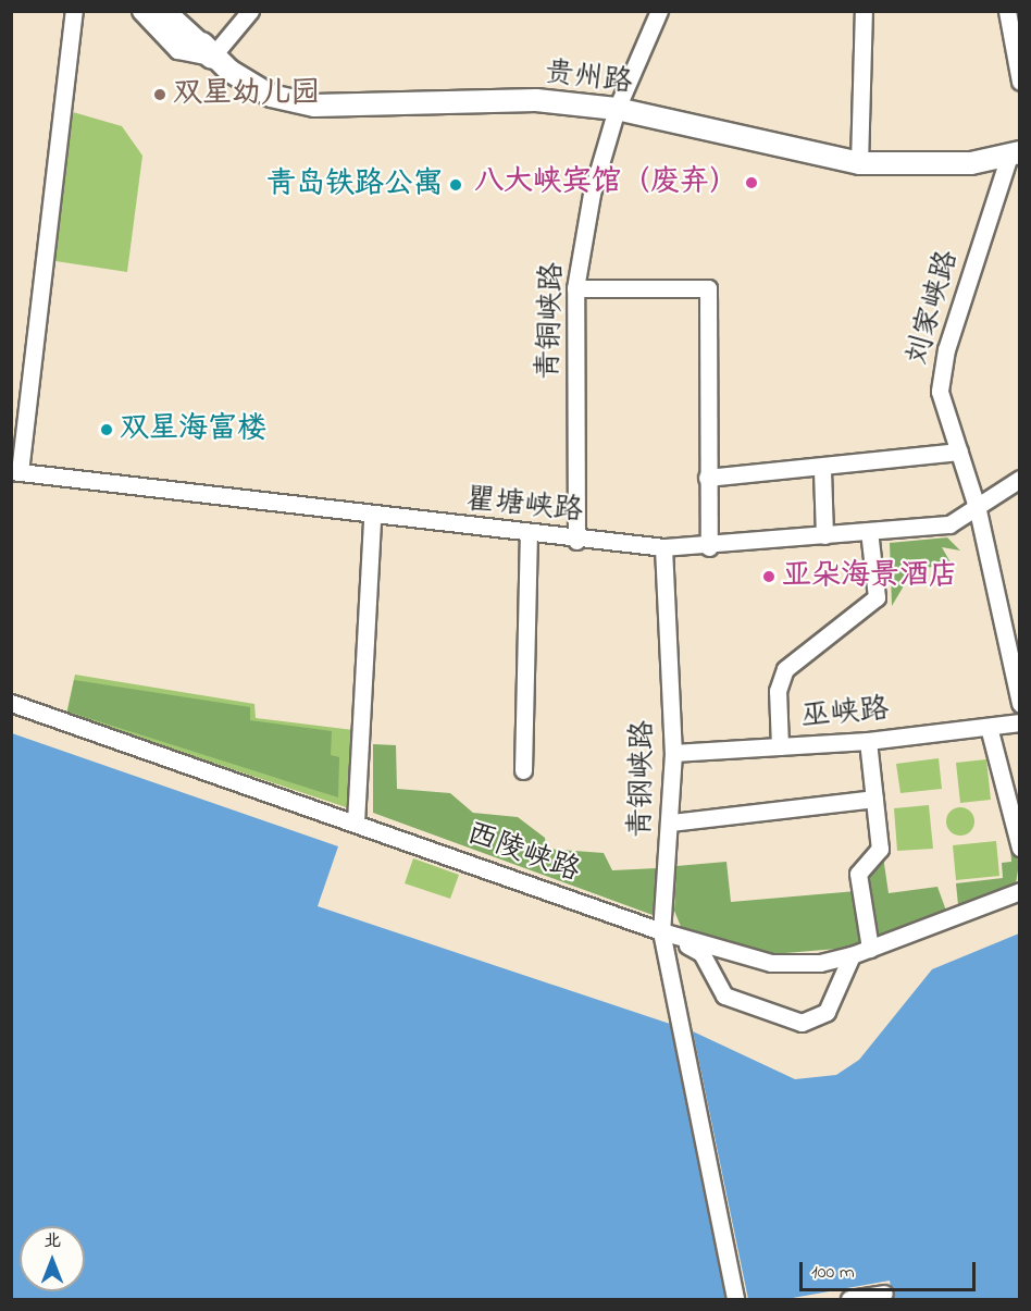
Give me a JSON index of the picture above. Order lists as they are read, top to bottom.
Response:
{
  "streets": {
    "main road": ["贵州路"],
    "street": [
      "刘家峡路",
      "青铜峡路",
      "瞿塘峡路",
      "巫峡路",
      "青钢峡路",
      "西陵峡路"
    ]
  },
  "crossings": [
    ["贵州路", "刘家峡路"],
    ["贵州路", "青铜峡路"],
    ["刘家峡路", "瞿塘峡路"],
    ["青铜峡路", "瞿塘峡路"],
    ["瞿塘峡路", "青钢峡路"],
    ["巫峡路", "青钢峡路"],
    ["青钢峡路", "西陵峡路"]
  ],
  "places": [
    "双星幼儿园",
    "八大峡宾馆（废弃）",
    "青岛铁路公寓",
    "双星海富楼",
    "亚朵海景酒店"
  ],
  "scale_bar": "100 m",
  "north": "top"
}
